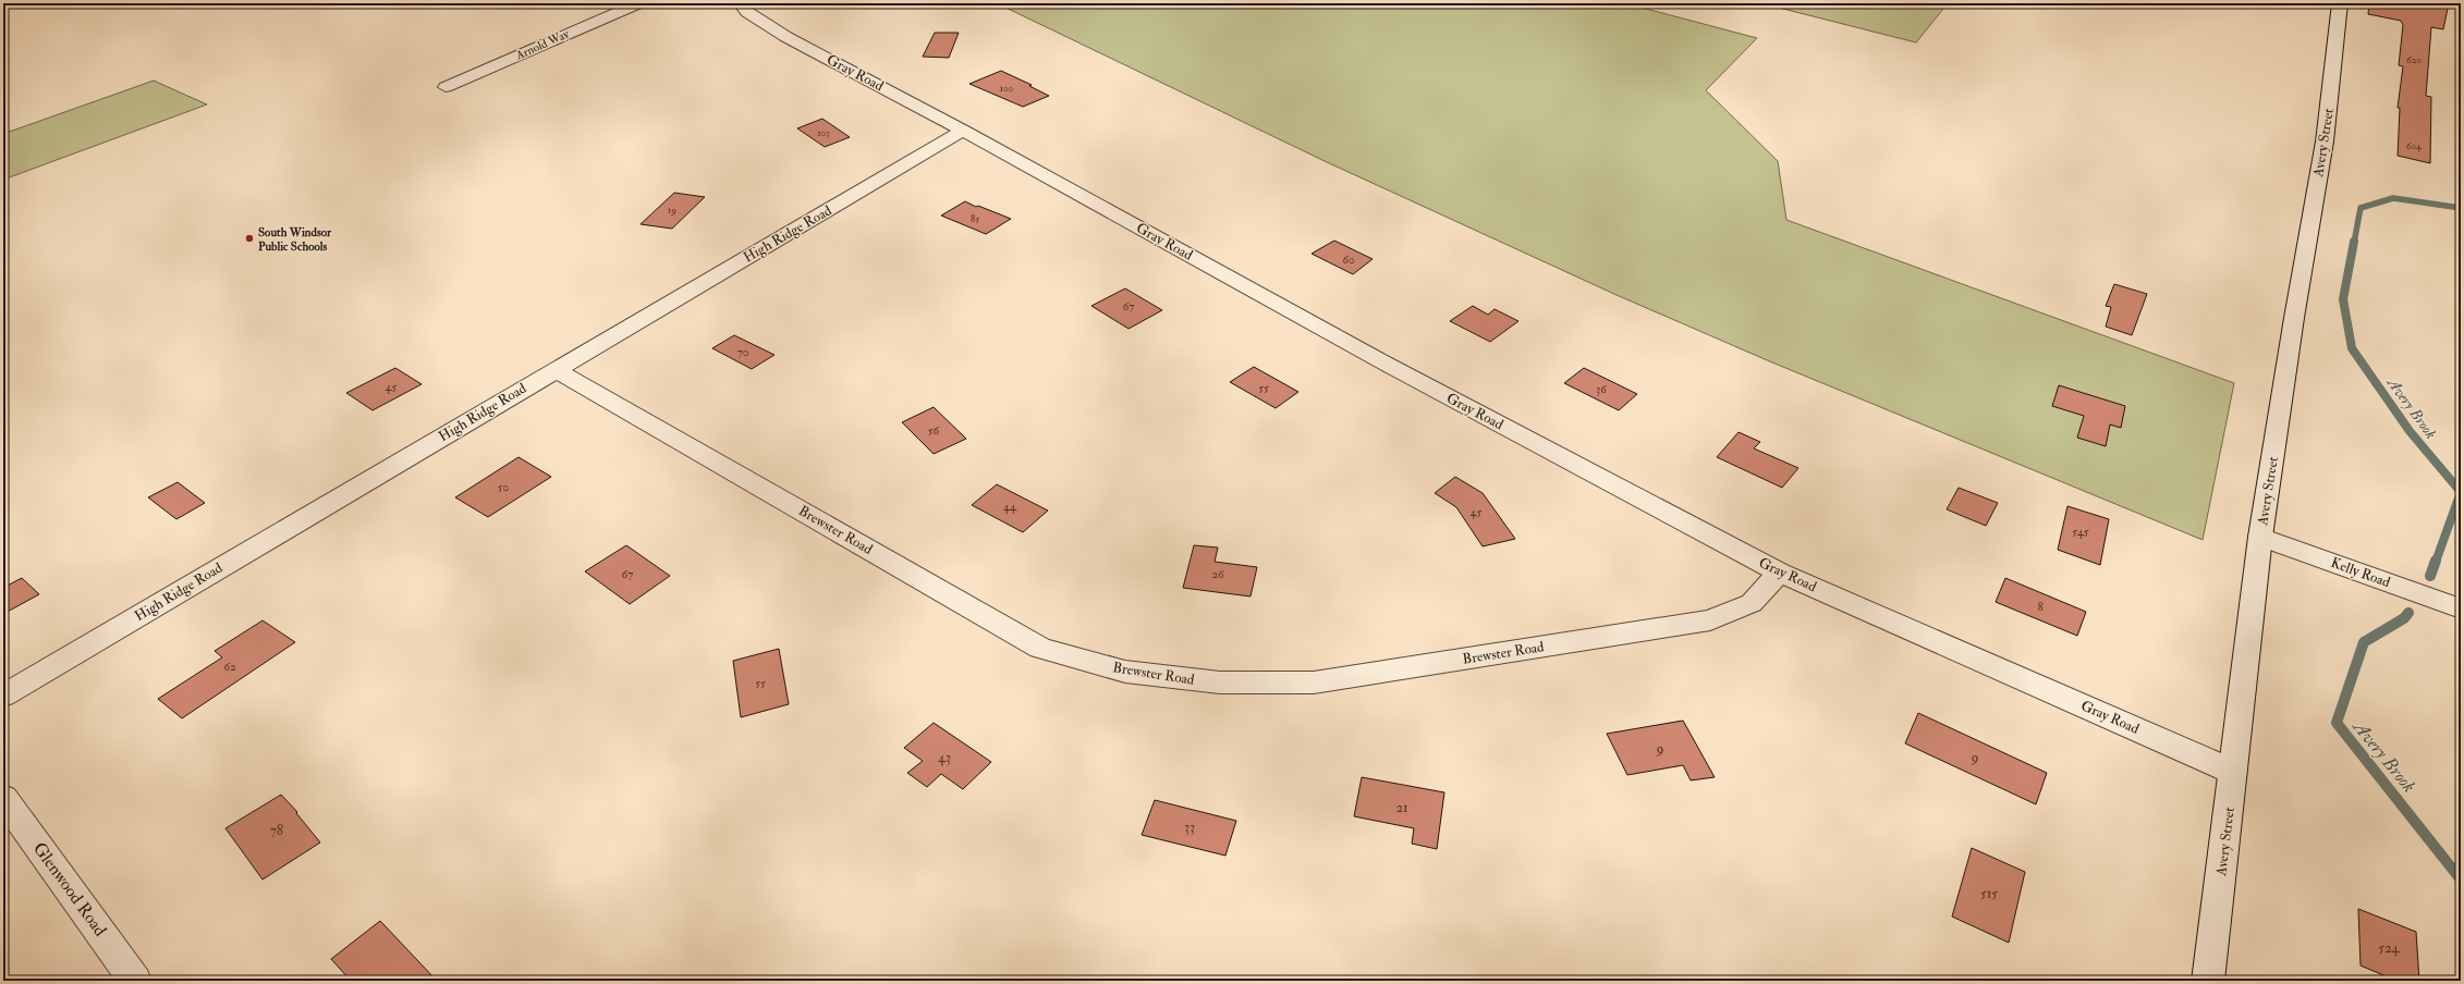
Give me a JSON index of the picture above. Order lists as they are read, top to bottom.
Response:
{
  "streets": {
    "street": [
      "Arnold Way",
      "Gray Road",
      "Avery Street",
      "High Ridge Road",
      "Brewster Road",
      "Kelly Road",
      "Glenwood Road"
    ]
  },
  "crossings": [
    ["Gray Road", "Avery Street"],
    ["Gray Road", "High Ridge Road"],
    ["Gray Road", "Brewster Road"],
    ["Avery Street", "Kelly Road"],
    ["High Ridge Road", "Brewster Road"]
  ],
  "water": ["Avery Brook"],
  "places": ["South Windsor Public Schools"],
  "house_numbers": [
    "620",
    "100",
    "103",
    "604",
    "19",
    "85",
    "60",
    "67",
    "70",
    "45",
    "55",
    "36",
    "56",
    "50",
    "44",
    "45",
    "545",
    "67",
    "26",
    "8",
    "62",
    "55",
    "9",
    "43",
    "9",
    "21",
    "33",
    "78",
    "515",
    "524"
  ]
}
